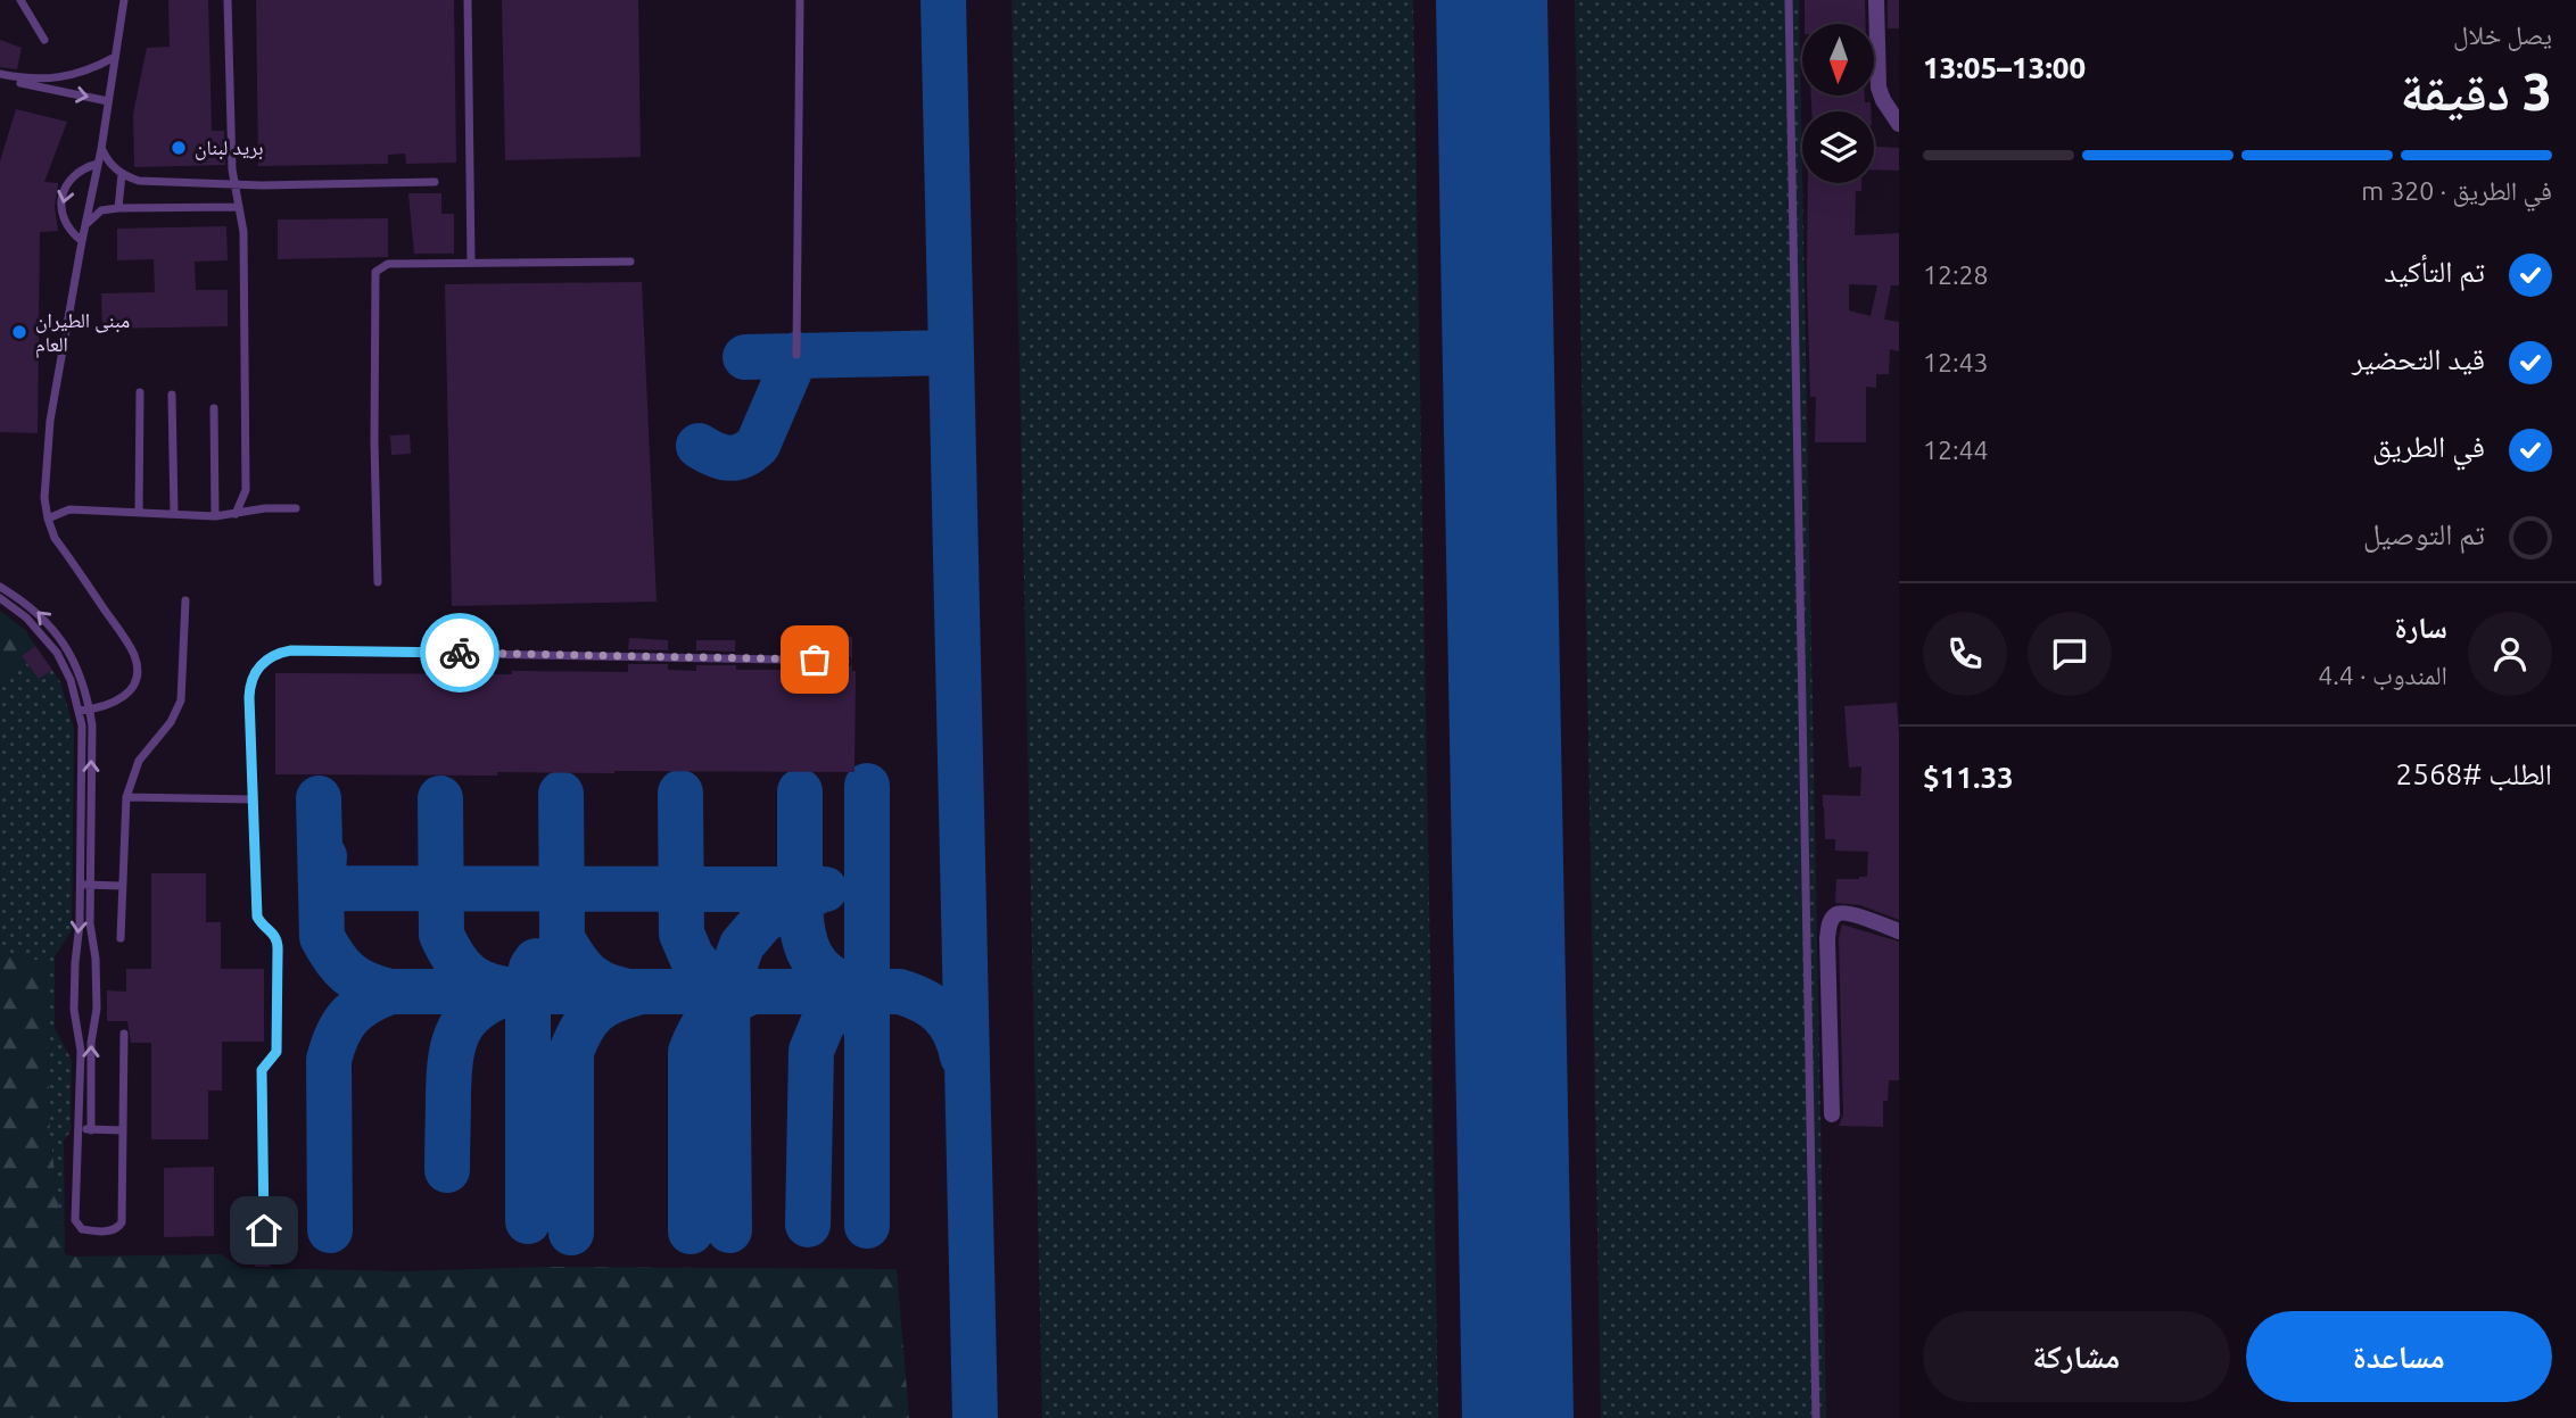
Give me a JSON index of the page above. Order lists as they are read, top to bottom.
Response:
{
  "places": ["بريد لبنان", "مبنى الطيران العام"],
  "north": "bottom",
  "page": {
    "heading": ["3 دقيقة", "يصل خلال", "13:00–13:05"],
    "panel": [
      "سارة",
      "المندوب · 4.4",
      "الطلب #2568",
      "$11.33"
    ],
    "bar": "في الطريق · 320 m",
    "list": [
      ["تم التأكيد", "12:28"],
      ["قيد التحضير", "12:43"],
      ["في الطريق", "12:44"],
      "تم التوصيل"
    ],
    "buttons": ["مساعدة", "مشاركة"]
  }
}
